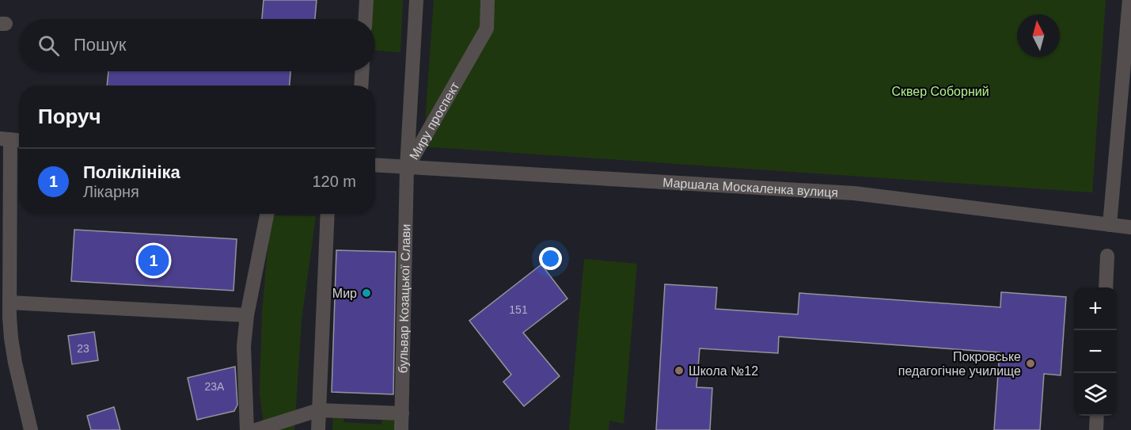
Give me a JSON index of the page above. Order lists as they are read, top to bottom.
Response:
{
  "streets": {
    "street": ["Миру проспект", "Маршала Москаленка вулиця", "бульвар Козацької Слави"]
  },
  "crossings": [
    ["Миру проспект", "Маршала Москаленка вулиця"],
    ["Миру проспект", "бульвар Козацької Слави"],
    ["Маршала Москаленка вулиця", "бульвар Козацької Слави"]
  ],
  "parks": ["Сквер Соборний"],
  "places": ["Мир", "Покровське педагогічне училище", "Школа №12"],
  "house_numbers": ["151", "23", "23А"],
  "north": "top",
  "page": {
    "search": "Пошук",
    "heading": "Поруч",
    "list": [
      {
        "mark": "1",
        "name": "Поліклініка",
        "note": "Лікарня",
        "value": "120 m"
      }
    ],
    "pins": "1",
    "map_buttons": ["+", "−"]
  }
}
